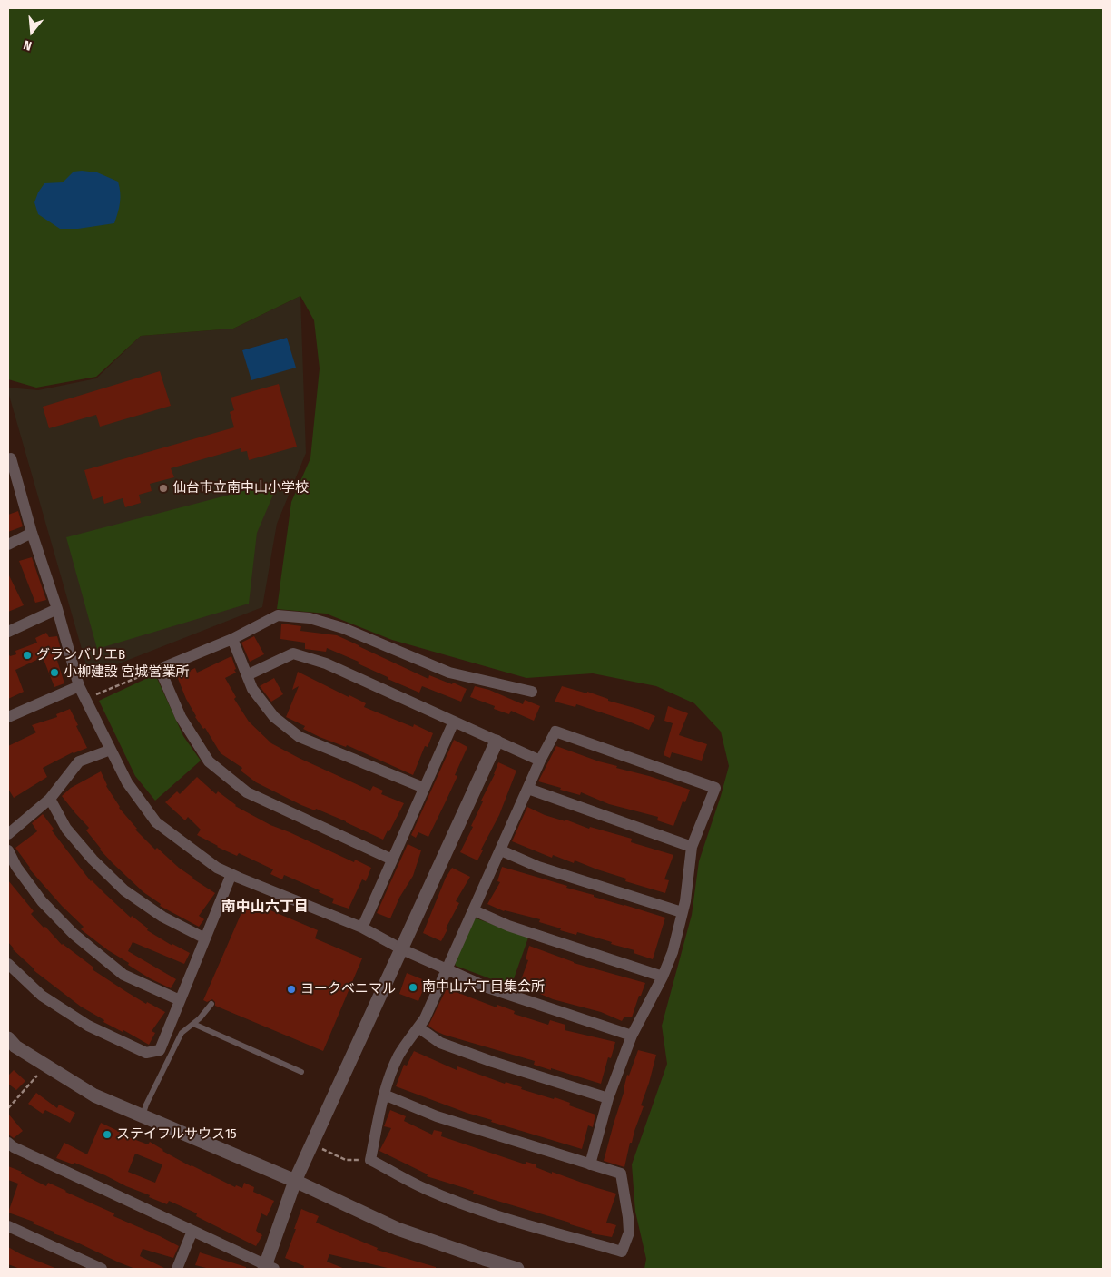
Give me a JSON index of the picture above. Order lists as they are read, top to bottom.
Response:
{
  "districts": ["南中山六丁目"],
  "places": [
    "仙台市立南中山小学校",
    "グランバリエB",
    "小柳建設 宮城営業所",
    "南中山六丁目集会所",
    "ヨークベニマル",
    "ステイフルサウス15"
  ],
  "north": "bottom"
}
